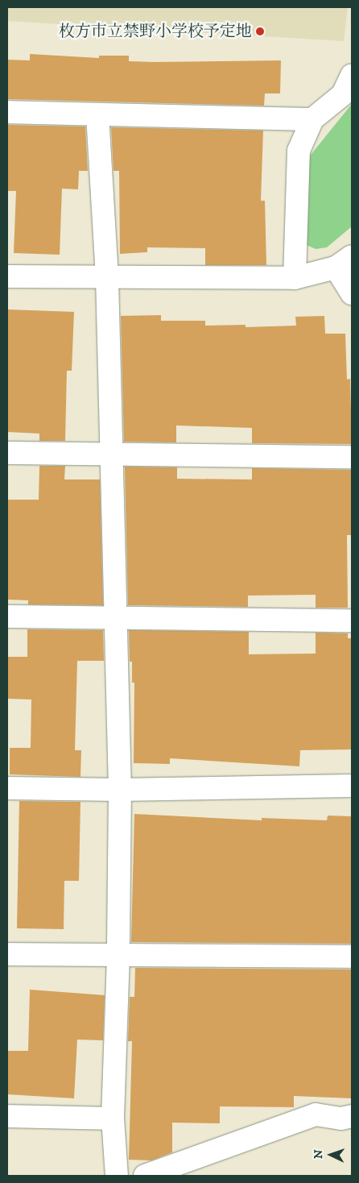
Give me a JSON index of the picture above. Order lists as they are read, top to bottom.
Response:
{
  "places": ["枚方市立禁野小学校予定地"],
  "north": "left"
}
